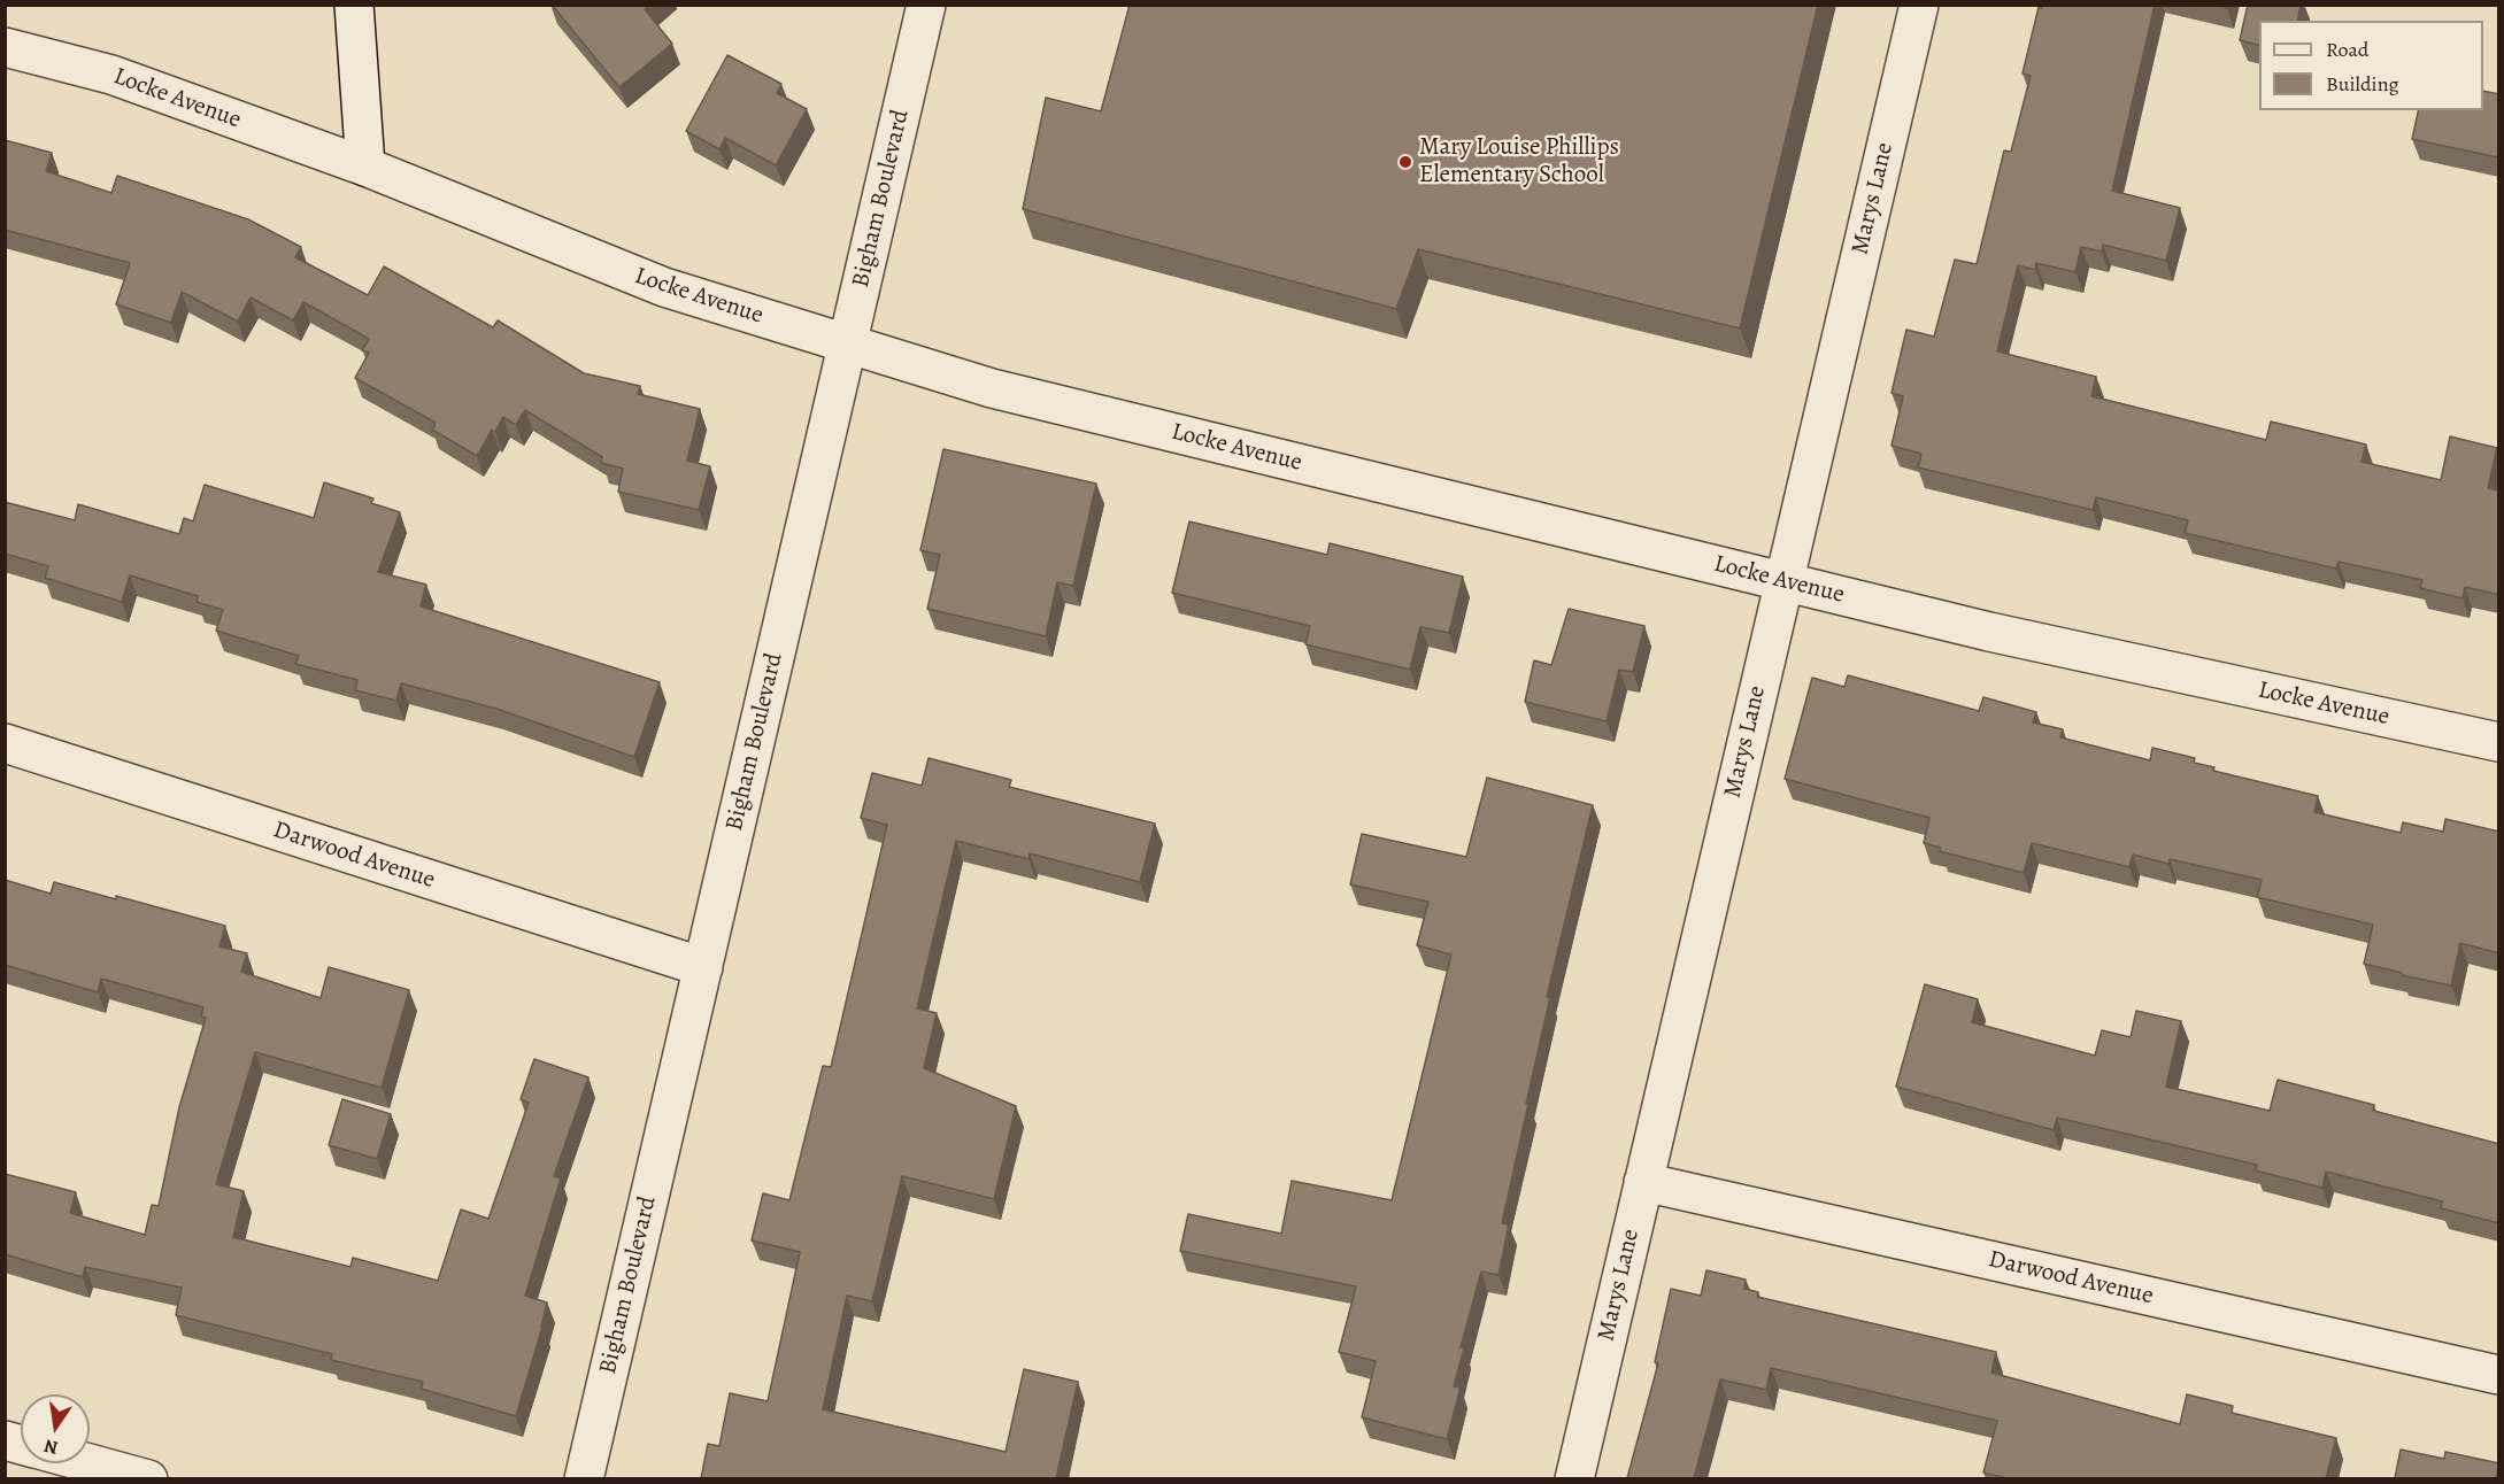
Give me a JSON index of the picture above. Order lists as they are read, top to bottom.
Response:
{
  "streets": {
    "street": [
      "Locke Avenue",
      "Bigham Boulevard",
      "Marys Lane",
      "Darwood Avenue"
    ]
  },
  "crossings": [
    ["Locke Avenue", "Bigham Boulevard"],
    ["Locke Avenue", "Marys Lane"],
    ["Bigham Boulevard", "Darwood Avenue"],
    ["Marys Lane", "Darwood Avenue"]
  ],
  "places": ["Mary Louise Phillips Elementary School"],
  "legend": ["Road", "Building"],
  "north": "bottom"
}
